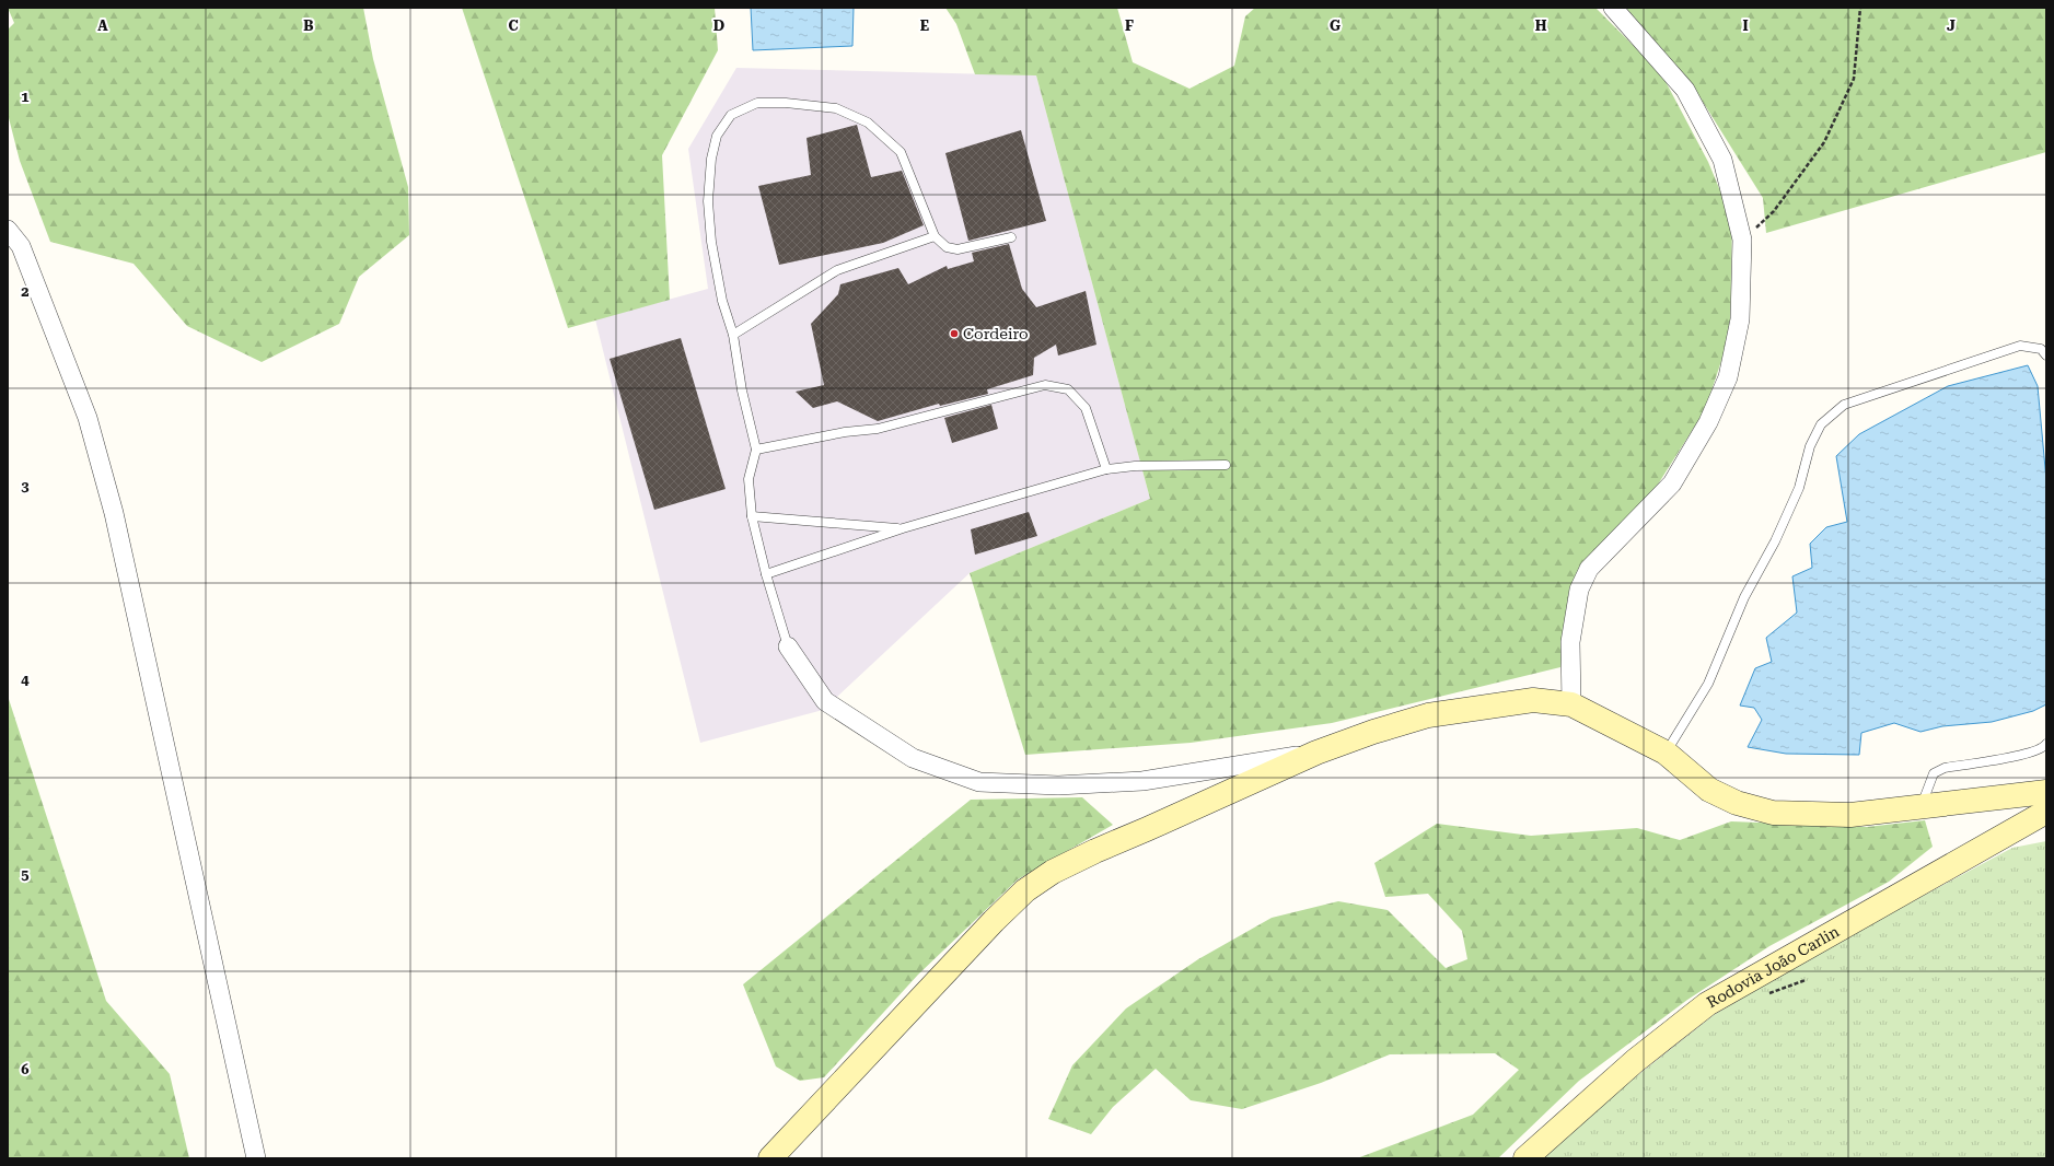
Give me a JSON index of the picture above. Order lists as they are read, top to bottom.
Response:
{
  "streets": {
    "street": ["Rodovia João Carlin"]
  },
  "places": ["Cordeiro"],
  "grid": {
    "columns": [
      "A",
      "B",
      "C",
      "D",
      "E",
      "F",
      "G",
      "H",
      "I",
      "J"
    ],
    "rows": [
      "1",
      "2",
      "3",
      "4",
      "5",
      "6"
    ]
  }
}
